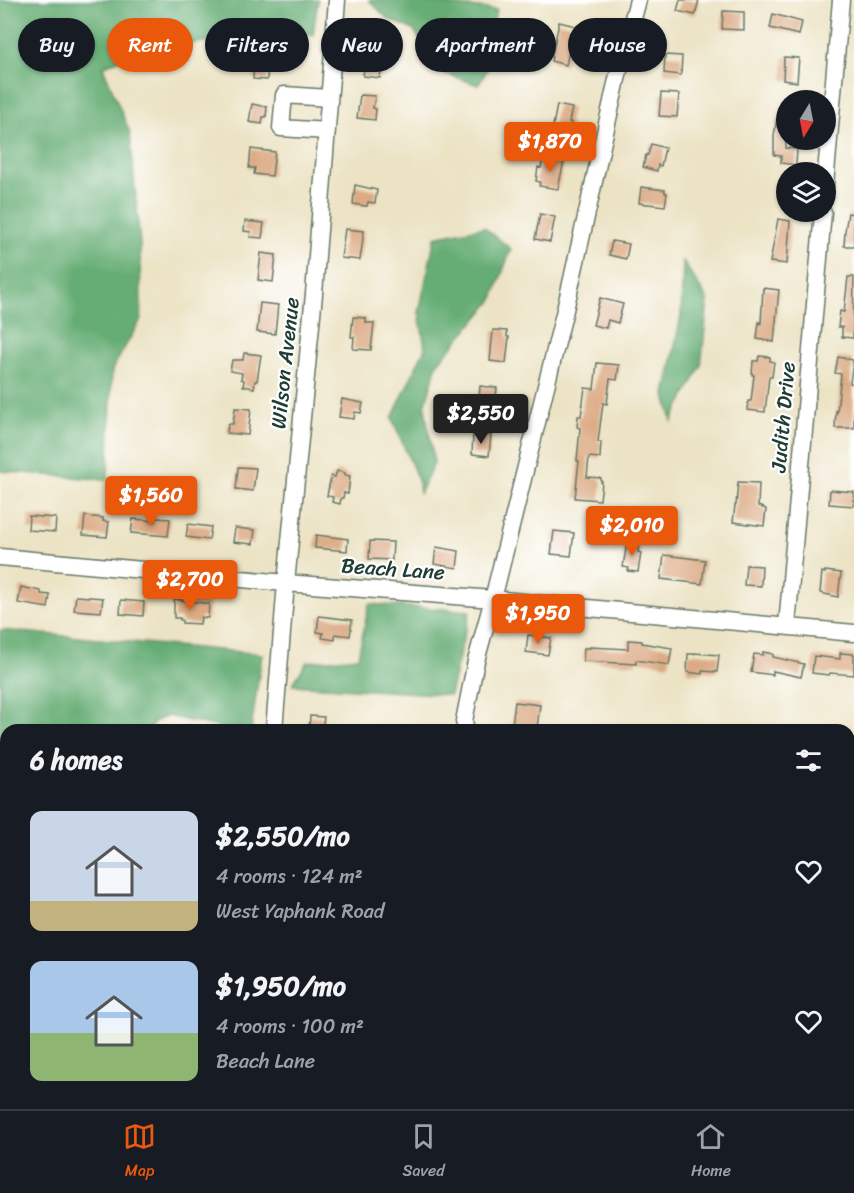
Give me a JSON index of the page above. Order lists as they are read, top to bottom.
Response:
{
  "streets": {
    "street": ["Wilson Avenue", "Judith Drive", "Beach Lane"]
  },
  "crossings": [
    ["Wilson Avenue", "Beach Lane"],
    ["Judith Drive", "Beach Lane"]
  ],
  "north": "bottom",
  "page": {
    "chip": [
      "Buy",
      "Rent",
      "Filters",
      "New",
      "Apartment",
      "House"
    ],
    "price": [
      "$1,870",
      "$2,550",
      "$1,560",
      "$2,010",
      "$2,700",
      "$1,950"
    ],
    "heading": "6 homes",
    "list": [
      {
        "name": "$2,550/mo",
        "note": "4 rooms · 124 m² · West Yaphank Road"
      },
      {
        "name": "$1,950/mo",
        "note": "4 rooms · 100 m² · Beach Lane"
      }
    ],
    "tabs": ["Map", "Saved", "Home"]
  }
}
